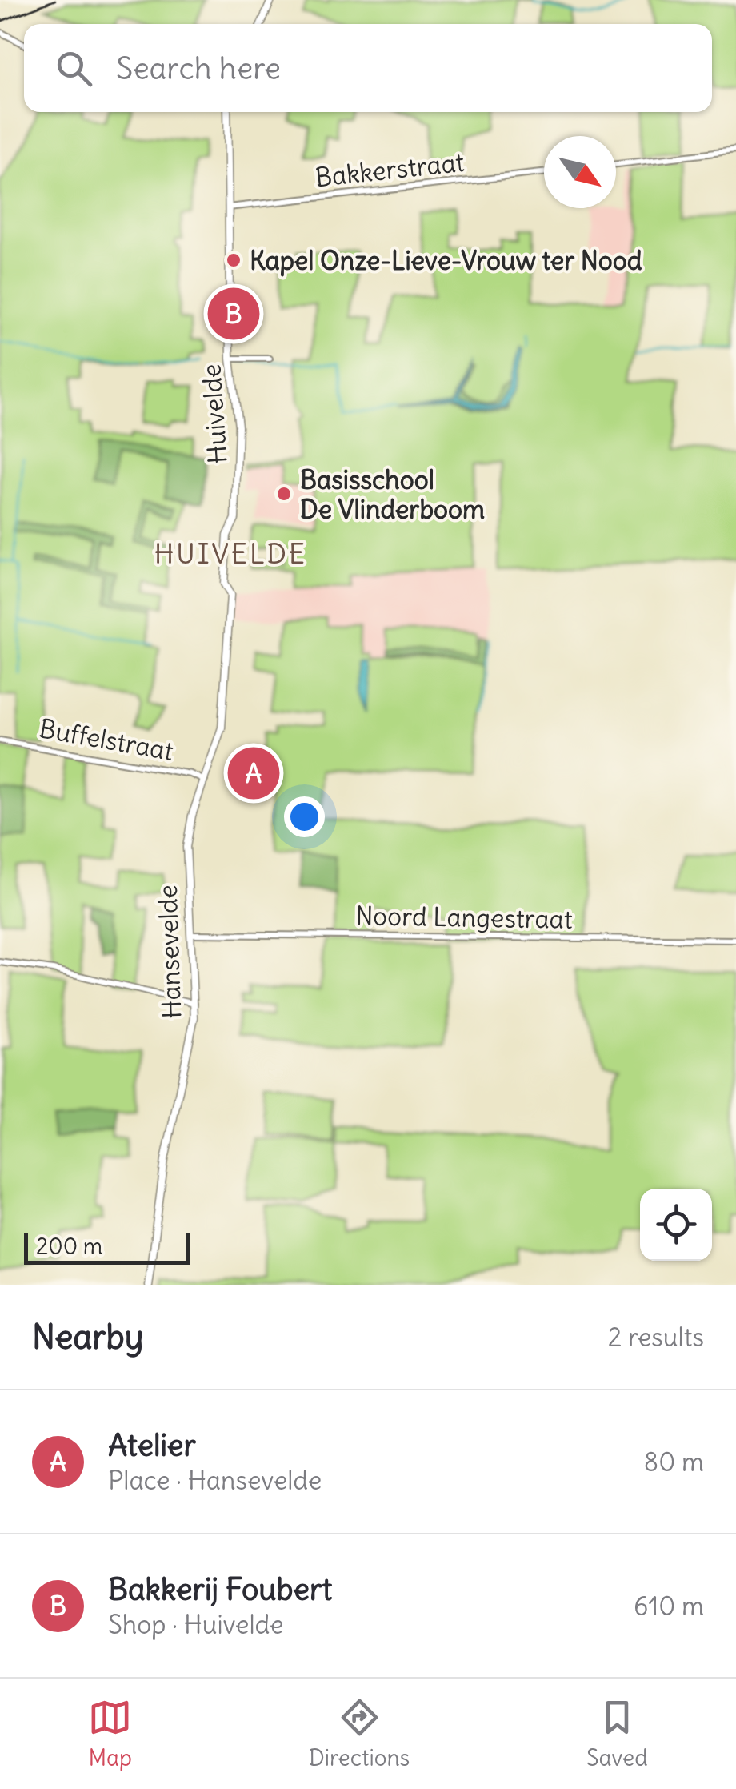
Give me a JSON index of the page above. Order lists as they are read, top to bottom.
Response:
{
  "streets": {
    "street": [
      "Bakkerstraat",
      "Huivelde",
      "Buffelstraat",
      "Noord Langestraat",
      "Hansevelde"
    ]
  },
  "crossings": [
    ["Bakkerstraat", "Huivelde"],
    ["Huivelde", "Hansevelde"],
    ["Buffelstraat", "Hansevelde"],
    ["Noord Langestraat", "Hansevelde"]
  ],
  "districts": ["HUIVELDE"],
  "places": ["Kapel Onze-Lieve-Vrouw ter Nood", "Basisschool De Vlinderboom"],
  "scale_bar": "200 m",
  "north": "bottom right",
  "page": {
    "search": "Search here",
    "pins": ["B", "A"],
    "scale": "200 m",
    "heading": ["Nearby", "2 results"],
    "list": [
      {
        "mark": "A",
        "name": "Atelier",
        "note": "Place · Hansevelde",
        "value": "80 m"
      },
      {
        "mark": "B",
        "name": "Bakkerij Foubert",
        "note": "Shop · Huivelde",
        "value": "610 m"
      }
    ],
    "nav": ["Map", "Directions", "Saved"]
  }
}
